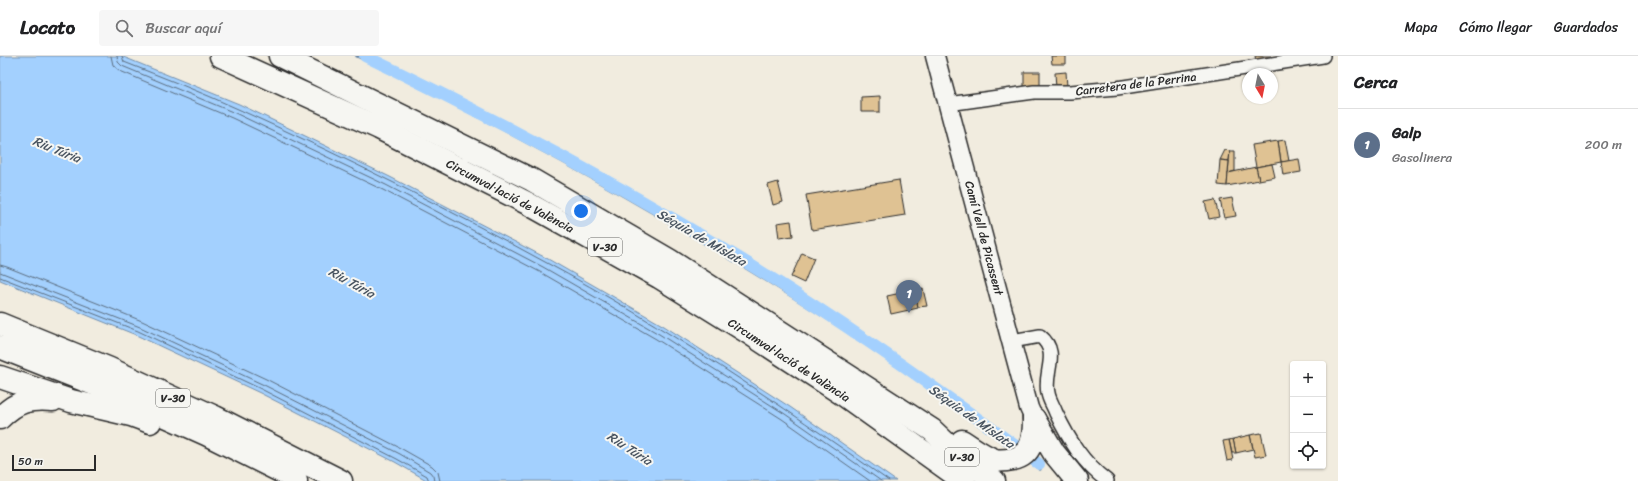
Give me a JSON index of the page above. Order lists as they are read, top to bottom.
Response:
{
  "streets": {
    "highway": ["Circumval·lació de València", "V-30"],
    "street": ["Carretera de la Perrina", "Camí Vell de Picassent"]
  },
  "crossings": [
    ["Carretera de la Perrina", "Camí Vell de Picassent"]
  ],
  "water": ["Riu Túria", "Séquia de Mislata"],
  "scale_bar": "50 m",
  "north": "bottom",
  "page": {
    "header": "Locato",
    "search": "Buscar aquí",
    "nav": ["Mapa", "Cómo llegar", "Guardados"],
    "heading": "Cerca",
    "list": [
      {
        "mark": "1",
        "name": "Galp",
        "note": "Gasolinera",
        "value": "200 m"
      }
    ],
    "pins": "1",
    "map_buttons": ["+", "−"],
    "scale": "50 m"
  }
}
